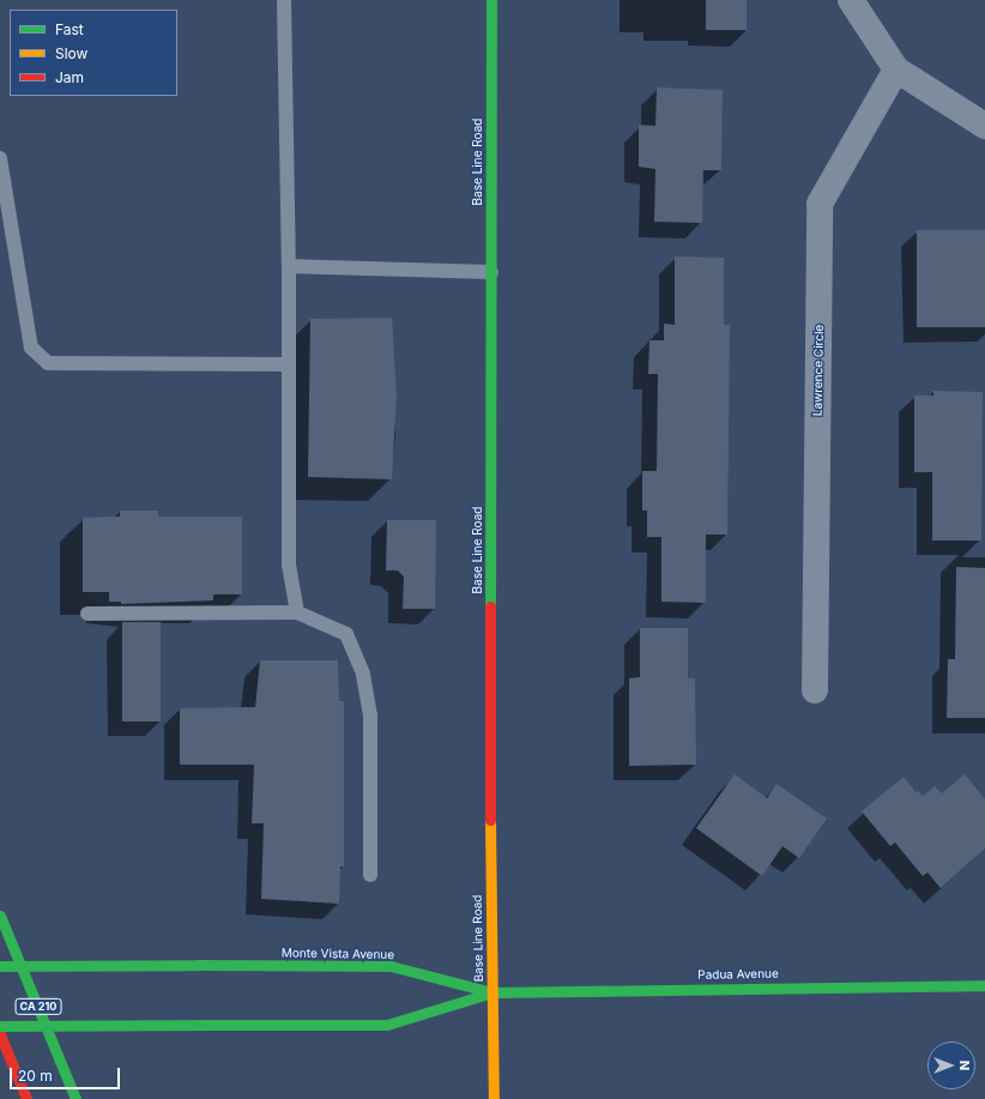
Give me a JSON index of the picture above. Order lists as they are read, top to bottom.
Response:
{
  "streets": {
    "main road": [
      "Base Line Road",
      "Monte Vista Avenue",
      "Padua Avenue",
      "CA 210"
    ],
    "street": ["Lawrence Circle"]
  },
  "crossings": [
    ["Base Line Road", "Monte Vista Avenue"],
    ["Base Line Road", "Padua Avenue"],
    ["Monte Vista Avenue", "Padua Avenue"]
  ],
  "legend": ["Fast", "Slow", "Jam"],
  "scale_bar": "20 m",
  "north": "right"
}
